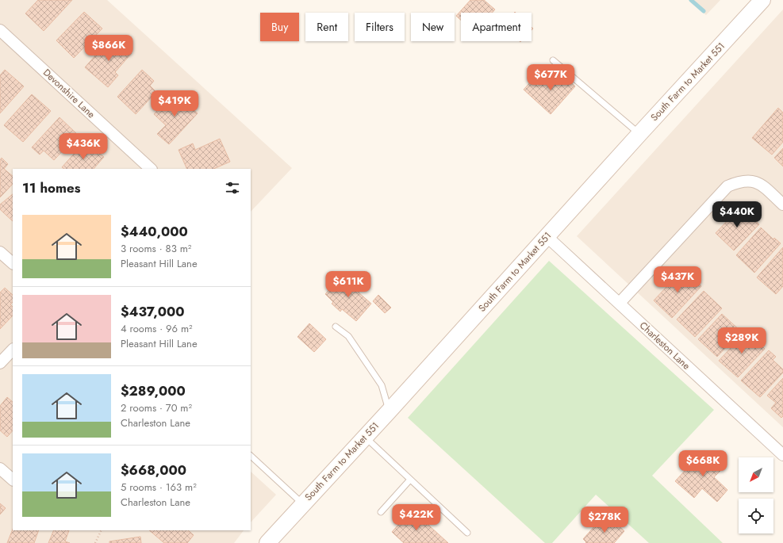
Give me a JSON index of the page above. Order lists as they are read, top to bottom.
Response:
{
  "streets": {
    "main road": ["South Farm to Market 551"],
    "street": ["Devonshire Lane", "Charleston Lane"]
  },
  "crossings": [
    ["South Farm to Market 551", "Charleston Lane"]
  ],
  "north": "bottom left",
  "page": {
    "chip": [
      "Buy",
      "Rent",
      "Filters",
      "New",
      "Apartment"
    ],
    "price": [
      "$866K",
      "$677K",
      "$419K",
      "$436K",
      "$440K",
      "$437K",
      "$611K",
      "$289K",
      "$668K",
      "$422K",
      "$278K"
    ],
    "heading": "11 homes",
    "list": [
      {
        "name": "$440,000",
        "note": "3 rooms · 83 m² · Pleasant Hill Lane"
      },
      {
        "name": "$437,000",
        "note": "4 rooms · 96 m² · Pleasant Hill Lane"
      },
      {
        "name": "$289,000",
        "note": "2 rooms · 70 m² · Charleston Lane"
      },
      {
        "name": "$668,000",
        "note": "5 rooms · 163 m² · Charleston Lane"
      }
    ]
  }
}
